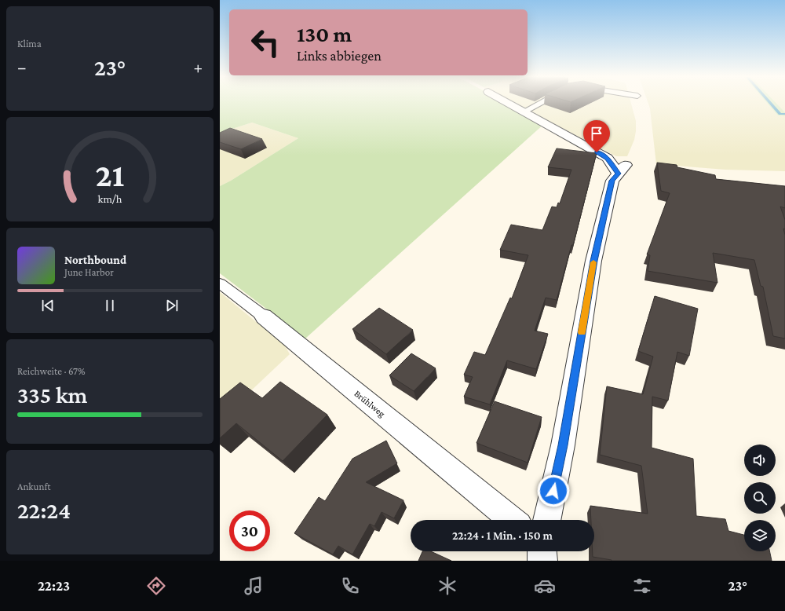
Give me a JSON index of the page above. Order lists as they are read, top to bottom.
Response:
{
  "streets": {
    "street": ["Brühlweg"]
  },
  "page": {
    "tile": [
      "Klima",
      ["Reichweite · 67%", "335 km"],
      ["Ankunft", "22:24"]
    ],
    "turn": ["130 m", "Links abbiegen"],
    "heat": ["−", "23°", "+"],
    "song": ["Northbound", "June Harbor"],
    "limit": "30",
    "trip": "22:24 · 1 Min. · 150 m",
    "tabs": ["22:23", "23°"],
    "gauge": ["21", "km/h"]
  }
}
